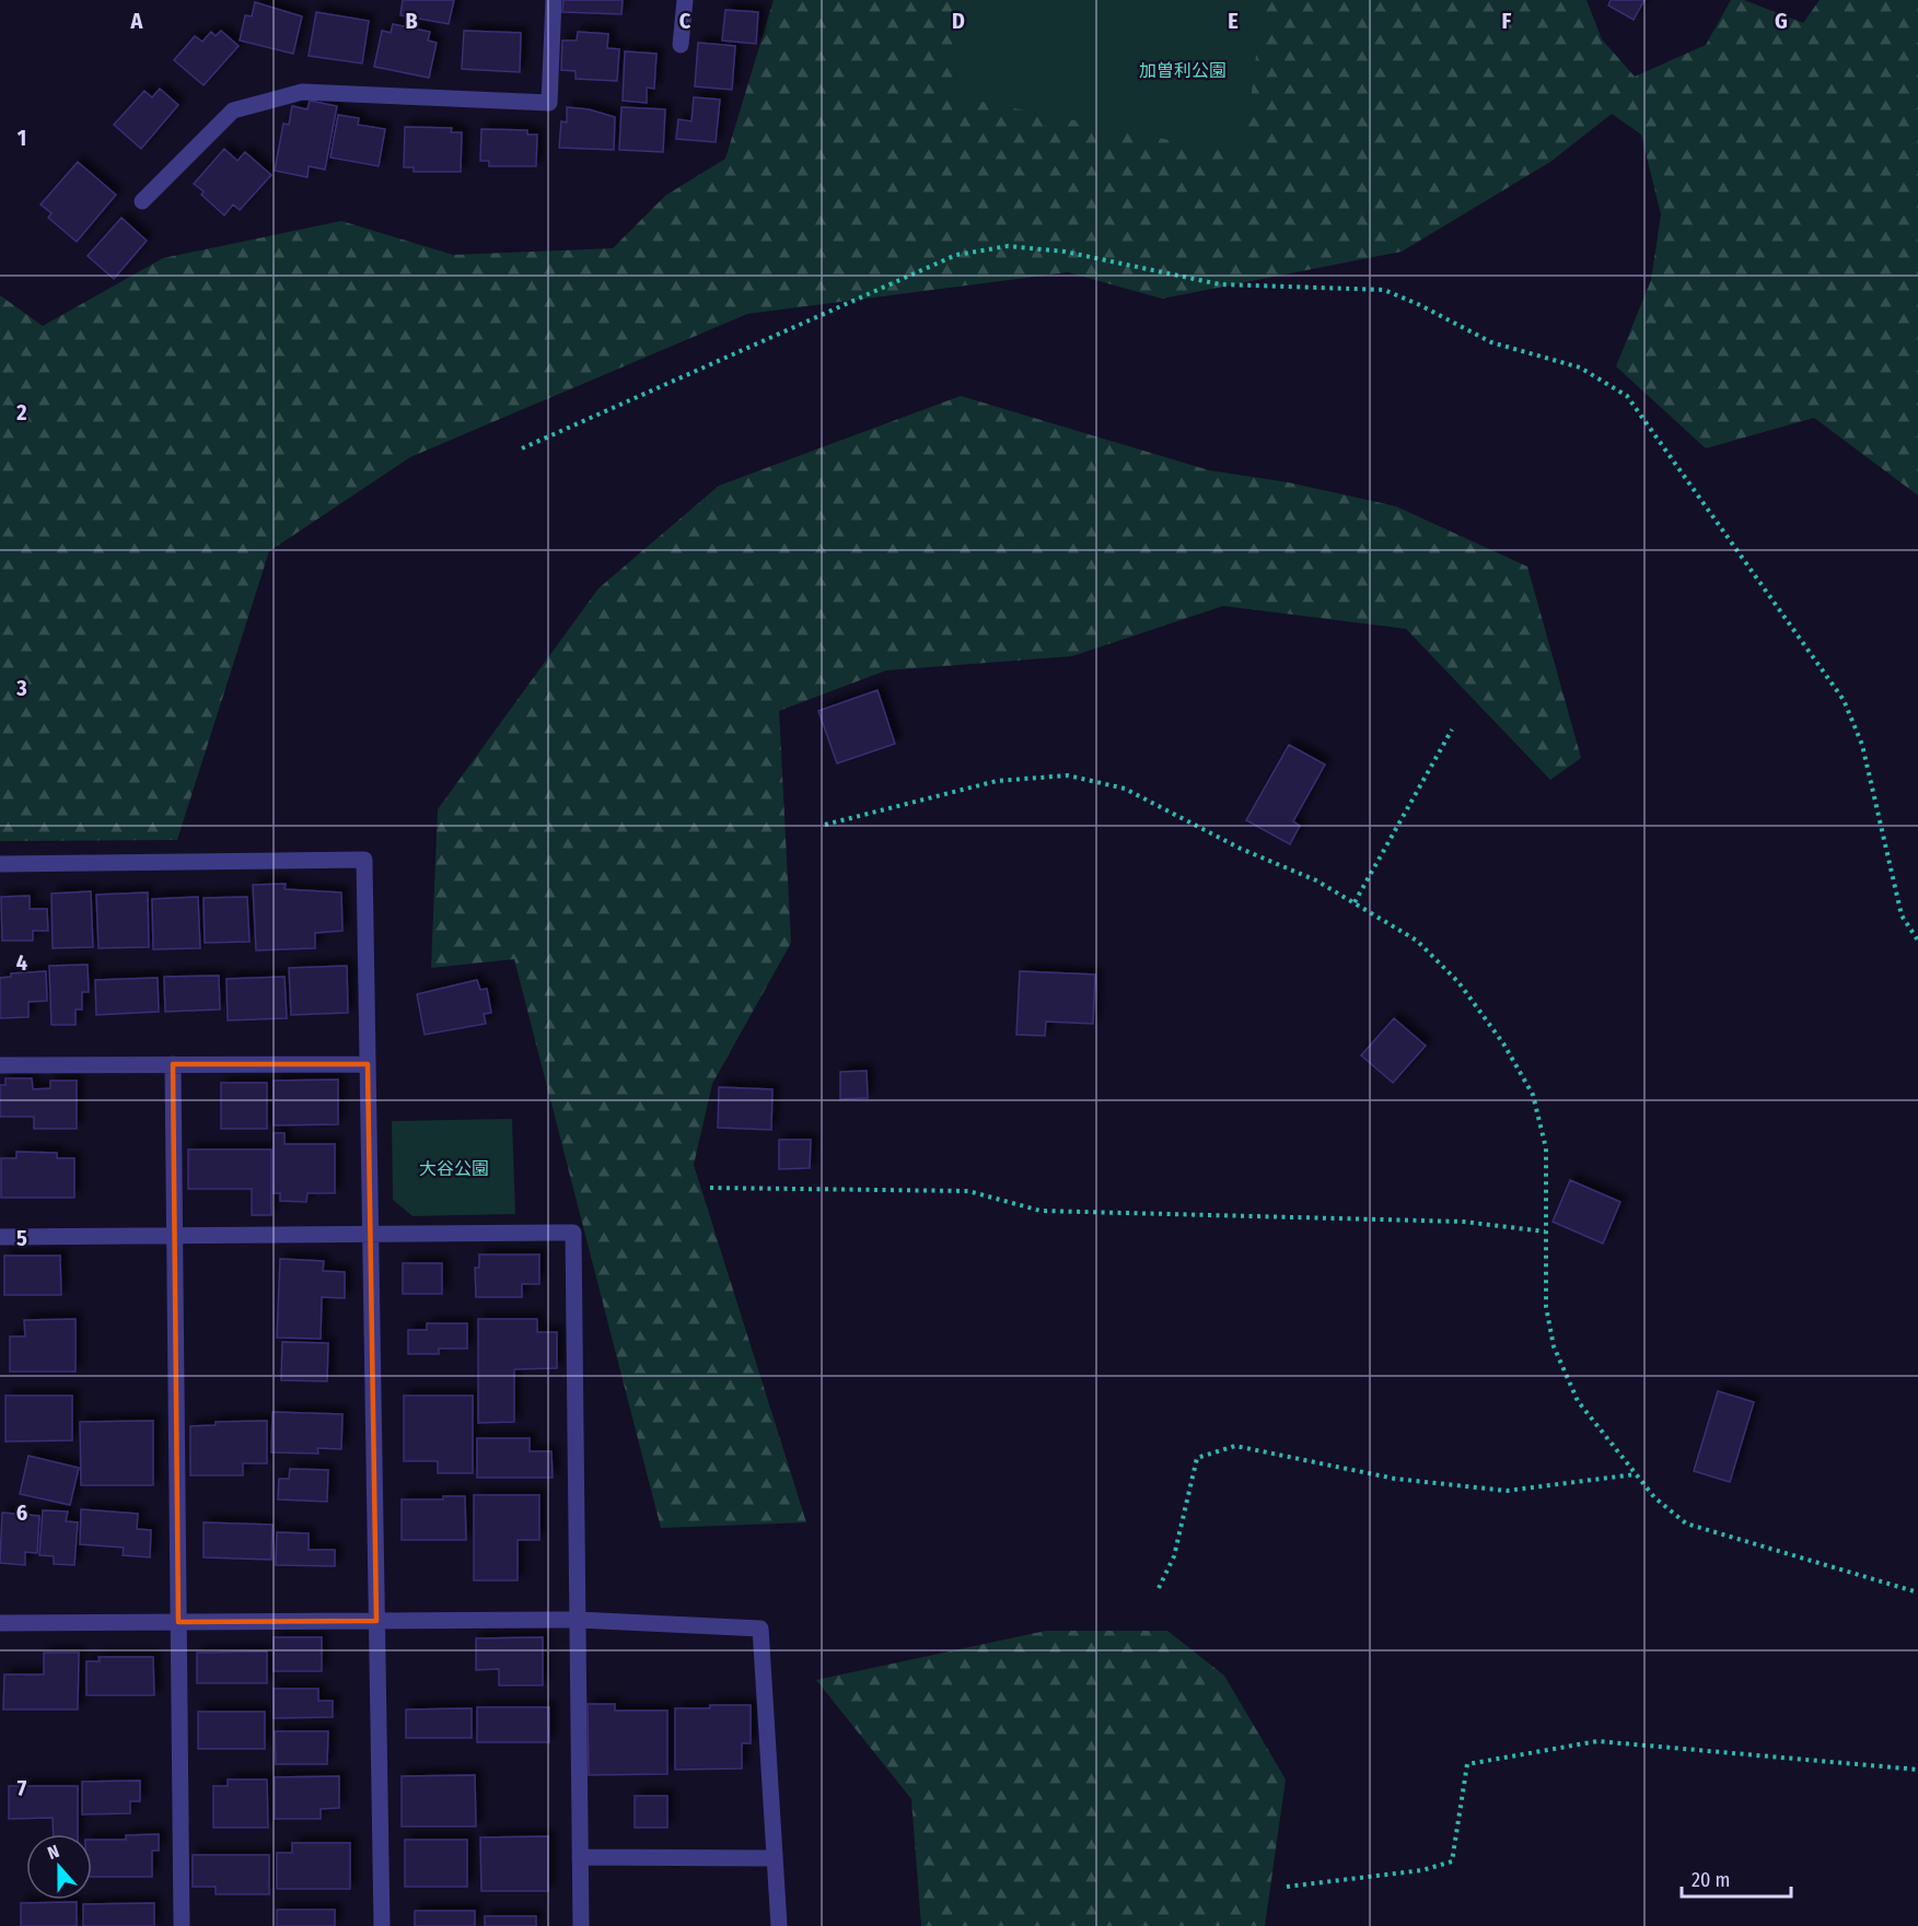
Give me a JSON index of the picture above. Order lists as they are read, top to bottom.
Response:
{
  "parks": ["加曽利公園", "大谷公園"],
  "scale_bar": "20 m",
  "north": "top",
  "grid": {
    "columns": [
      "A",
      "B",
      "C",
      "D",
      "E",
      "F",
      "G"
    ],
    "rows": [
      "1",
      "2",
      "3",
      "4",
      "5",
      "6",
      "7"
    ]
  }
}
